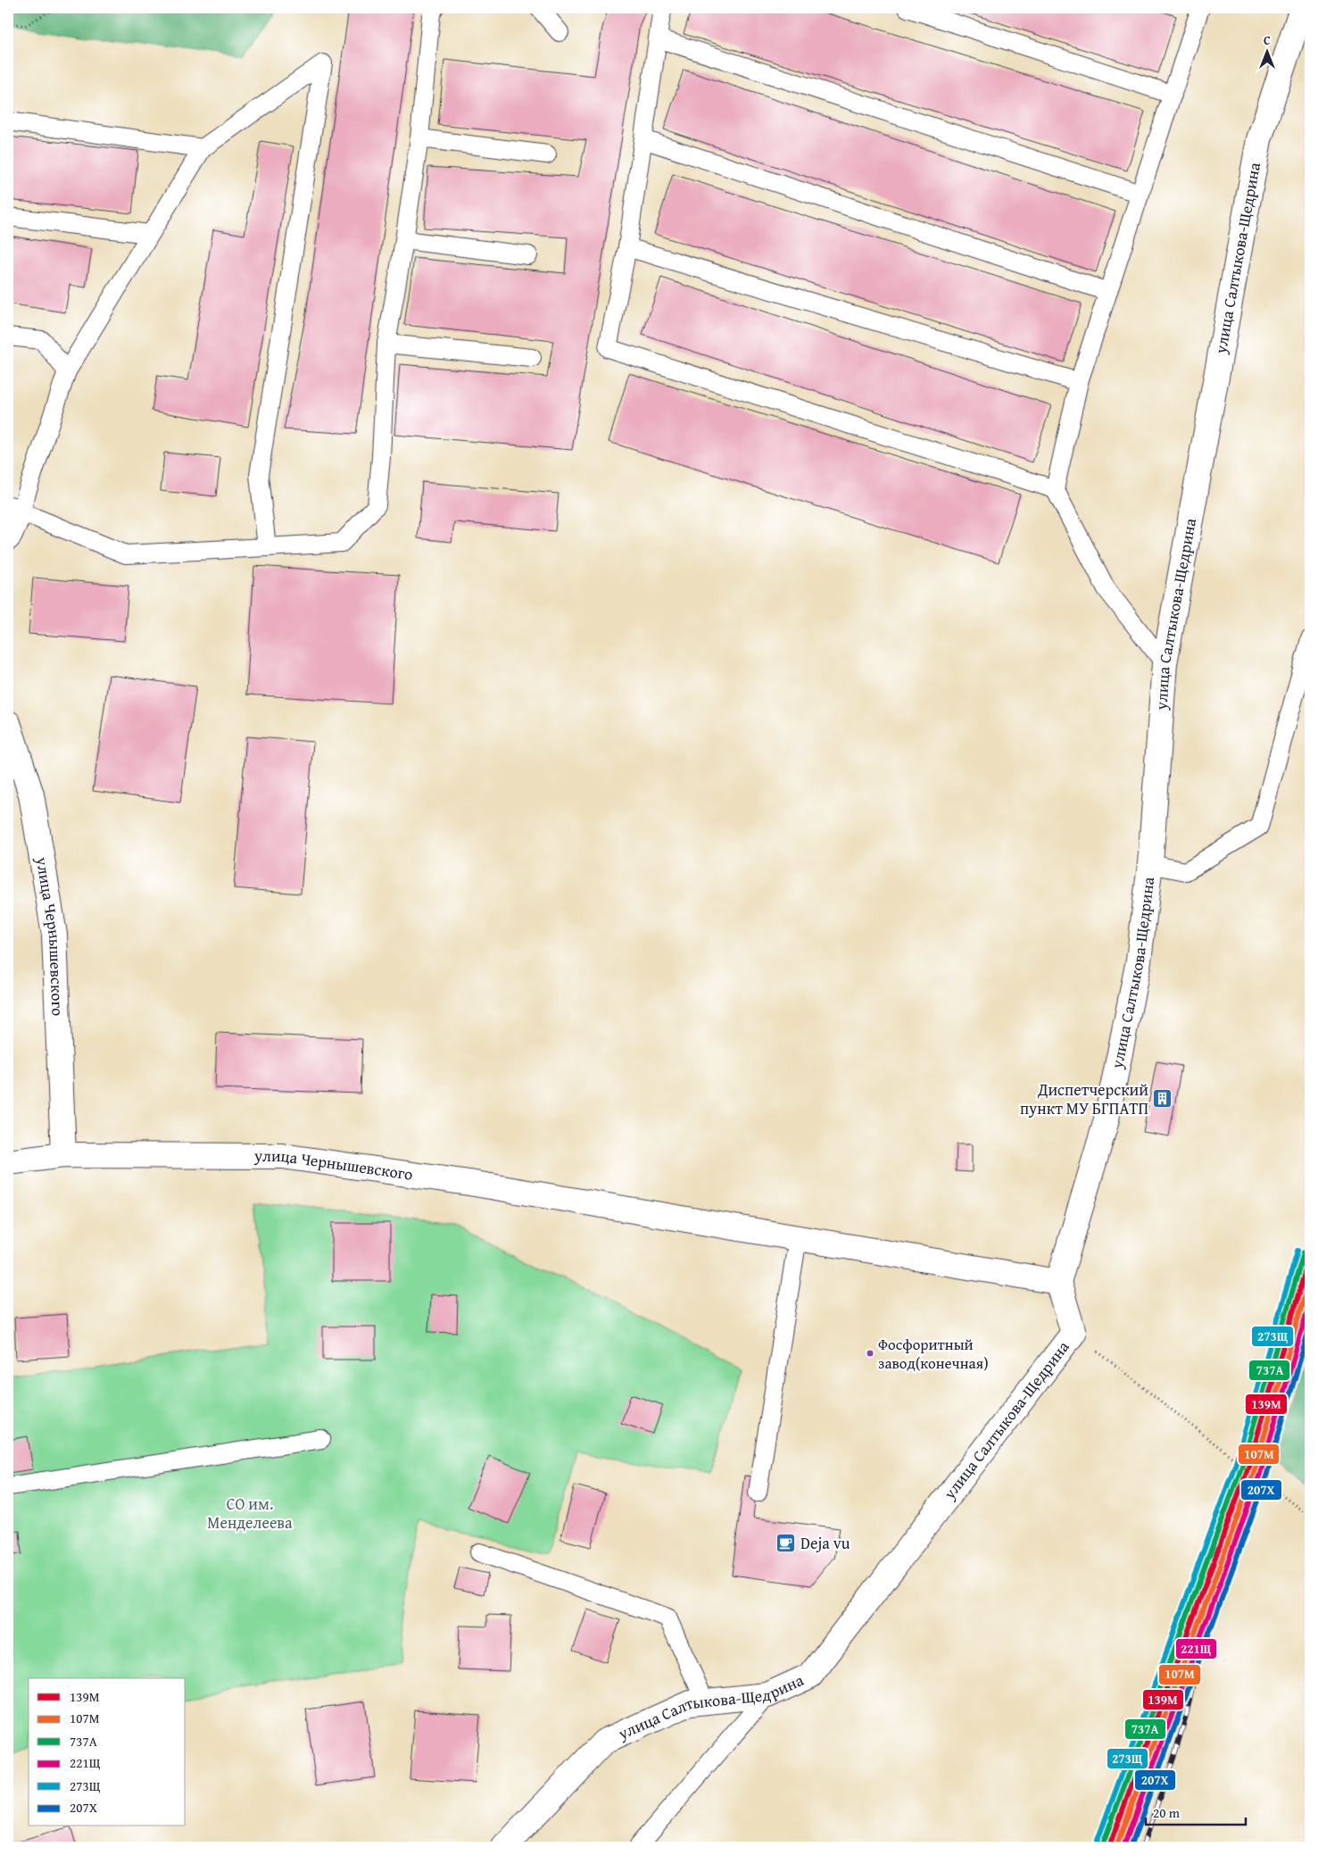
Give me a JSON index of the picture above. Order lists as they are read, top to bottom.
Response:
{
  "streets": {
    "street": ["улица Салтыкова-Щедрина", "улица Чернышевского"]
  },
  "crossings": [
    ["улица Салтыкова-Щедрина", "улица Чернышевского"]
  ],
  "parks": ["СО им. Менделеева"],
  "places": {
    "building": ["Диспетчерский пункт МУ БГПАТП"],
    "other": ["Фосфоритный завод(конечная)"],
    "cafe": ["Deja vu"]
  },
  "lines": [
    "transit line 273Щ",
    "transit line 737А",
    "transit line 139М",
    "transit line 107М",
    "transit line 221Щ",
    "transit line 207Х"
  ],
  "legend": [
    "139М",
    "107М",
    "737А",
    "221Щ",
    "273Щ",
    "207Х"
  ],
  "scale_bar": "20 m",
  "north": "top"
}
